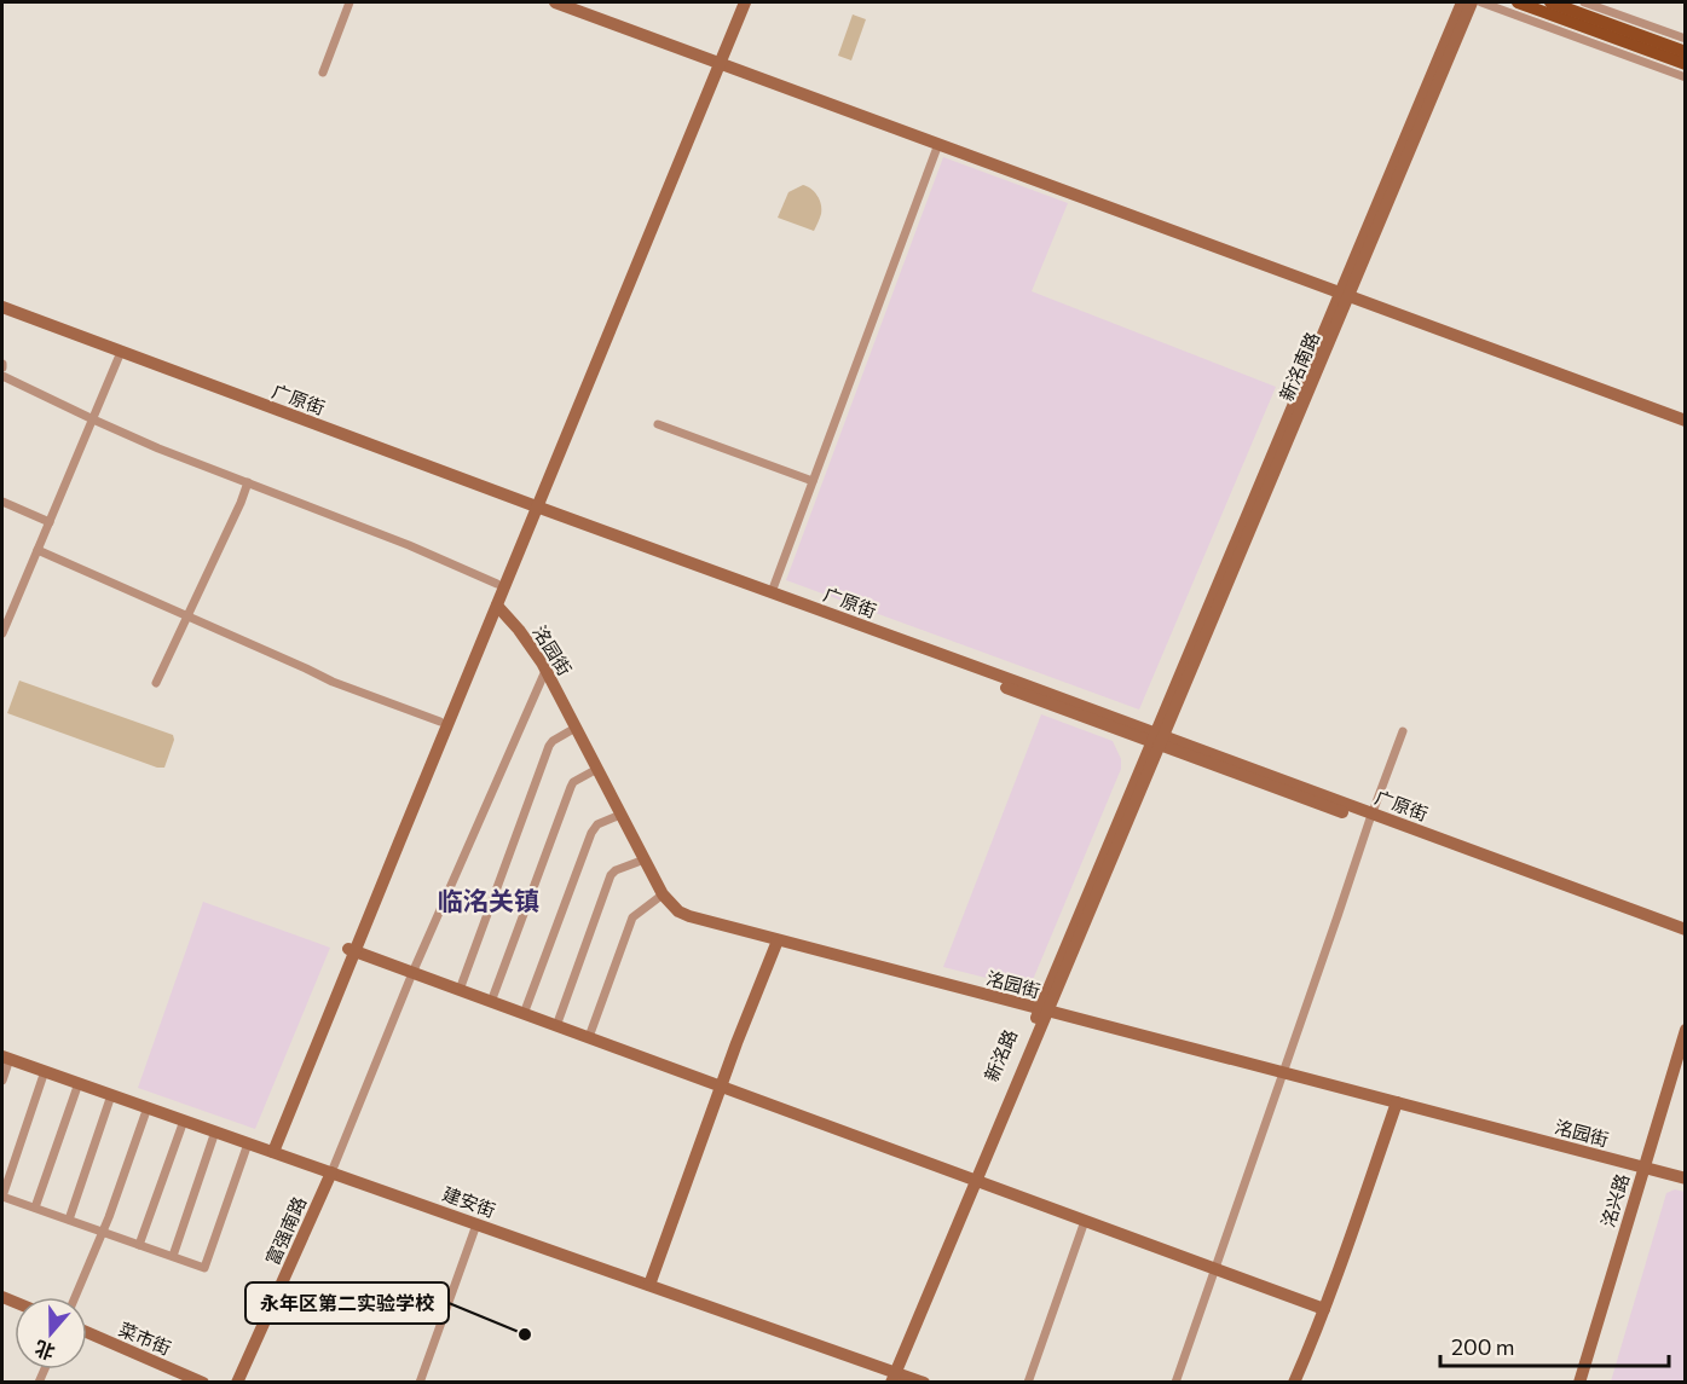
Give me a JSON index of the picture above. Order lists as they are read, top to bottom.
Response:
{
  "streets": {
    "street": [
      "新洺南路",
      "广原街",
      "洺园街",
      "新洺路",
      "洺兴路",
      "建安街",
      "富强南路",
      "菜市街"
    ]
  },
  "crossings": [
    ["新洺南路", "广原街"],
    ["新洺南路", "新洺路"],
    ["广原街", "新洺路"],
    ["洺园街", "新洺路"],
    ["洺园街", "洺兴路"],
    ["新洺路", "建安街"],
    ["建安街", "富强南路"]
  ],
  "districts": ["临洺关镇"],
  "places": ["永年区第二实验学校"],
  "scale_bar": "200 m",
  "north": "bottom"
}
